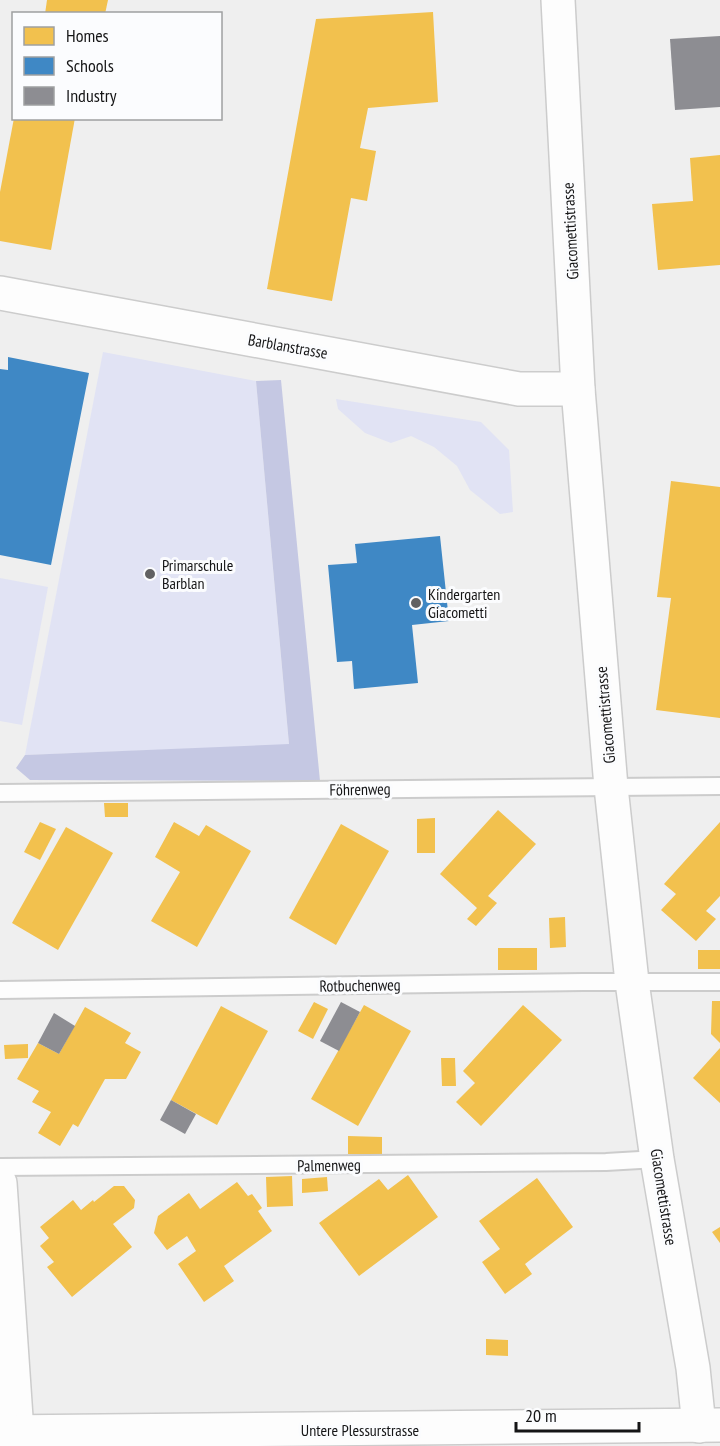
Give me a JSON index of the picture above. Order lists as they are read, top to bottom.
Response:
{
  "streets": {
    "street": ["Giacomettistrasse", "Barblanstrasse", "Untere Plessurstrasse"],
    "lane": ["Föhrenweg", "Rotbuchenweg", "Palmenweg"]
  },
  "crossings": [
    ["Giacomettistrasse", "Barblanstrasse"],
    ["Giacomettistrasse", "Föhrenweg"],
    ["Giacomettistrasse", "Rotbuchenweg"],
    ["Giacomettistrasse", "Palmenweg"],
    ["Giacomettistrasse", "Untere Plessurstrasse"]
  ],
  "places": ["Primarschule Barblan", "Kindergarten Giacometti"],
  "legend": ["Homes", "Schools", "Industry"],
  "scale_bar": "20 m"
}
